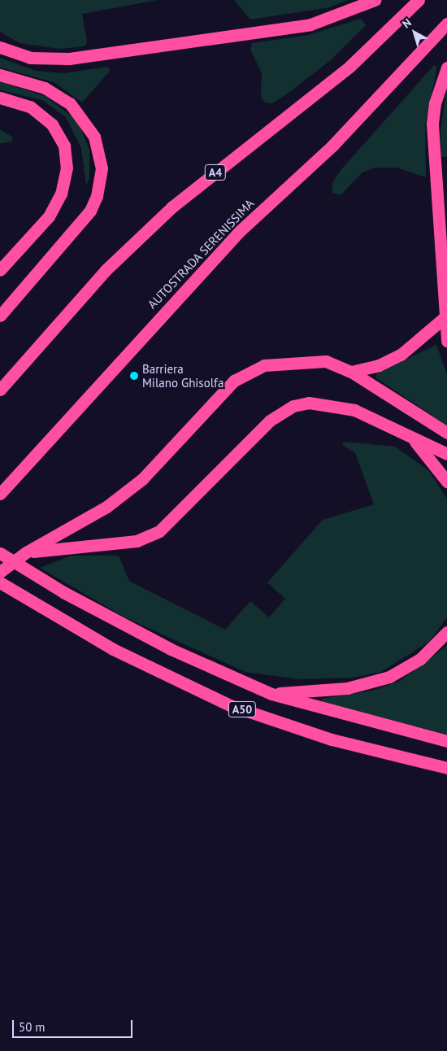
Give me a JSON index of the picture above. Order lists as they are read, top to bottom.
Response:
{
  "streets": {
    "highway": ["A4", "AUTOSTRADA SERENISSIMA", "A50"]
  },
  "places": ["Barriera Milano Ghisolfa"],
  "scale_bar": "50 m",
  "north": "top left"
}
